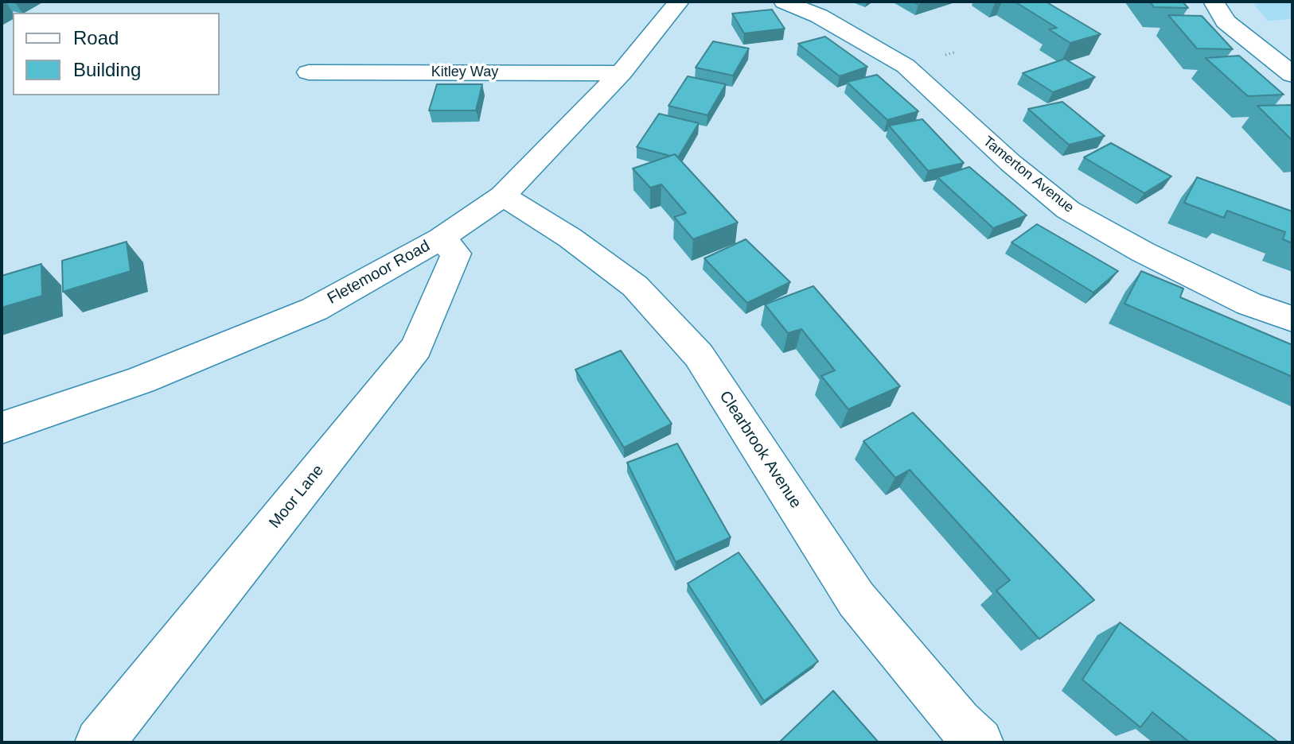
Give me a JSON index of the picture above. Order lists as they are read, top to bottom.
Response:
{
  "streets": {
    "street": [
      "Kitley Way",
      "Tamerton Avenue",
      "Fletemoor Road",
      "Clearbrook Avenue",
      "Moor Lane"
    ]
  },
  "crossings": [
    ["Kitley Way", "Fletemoor Road"],
    ["Fletemoor Road", "Clearbrook Avenue"],
    ["Fletemoor Road", "Moor Lane"]
  ],
  "legend": ["Road", "Building"]
}
